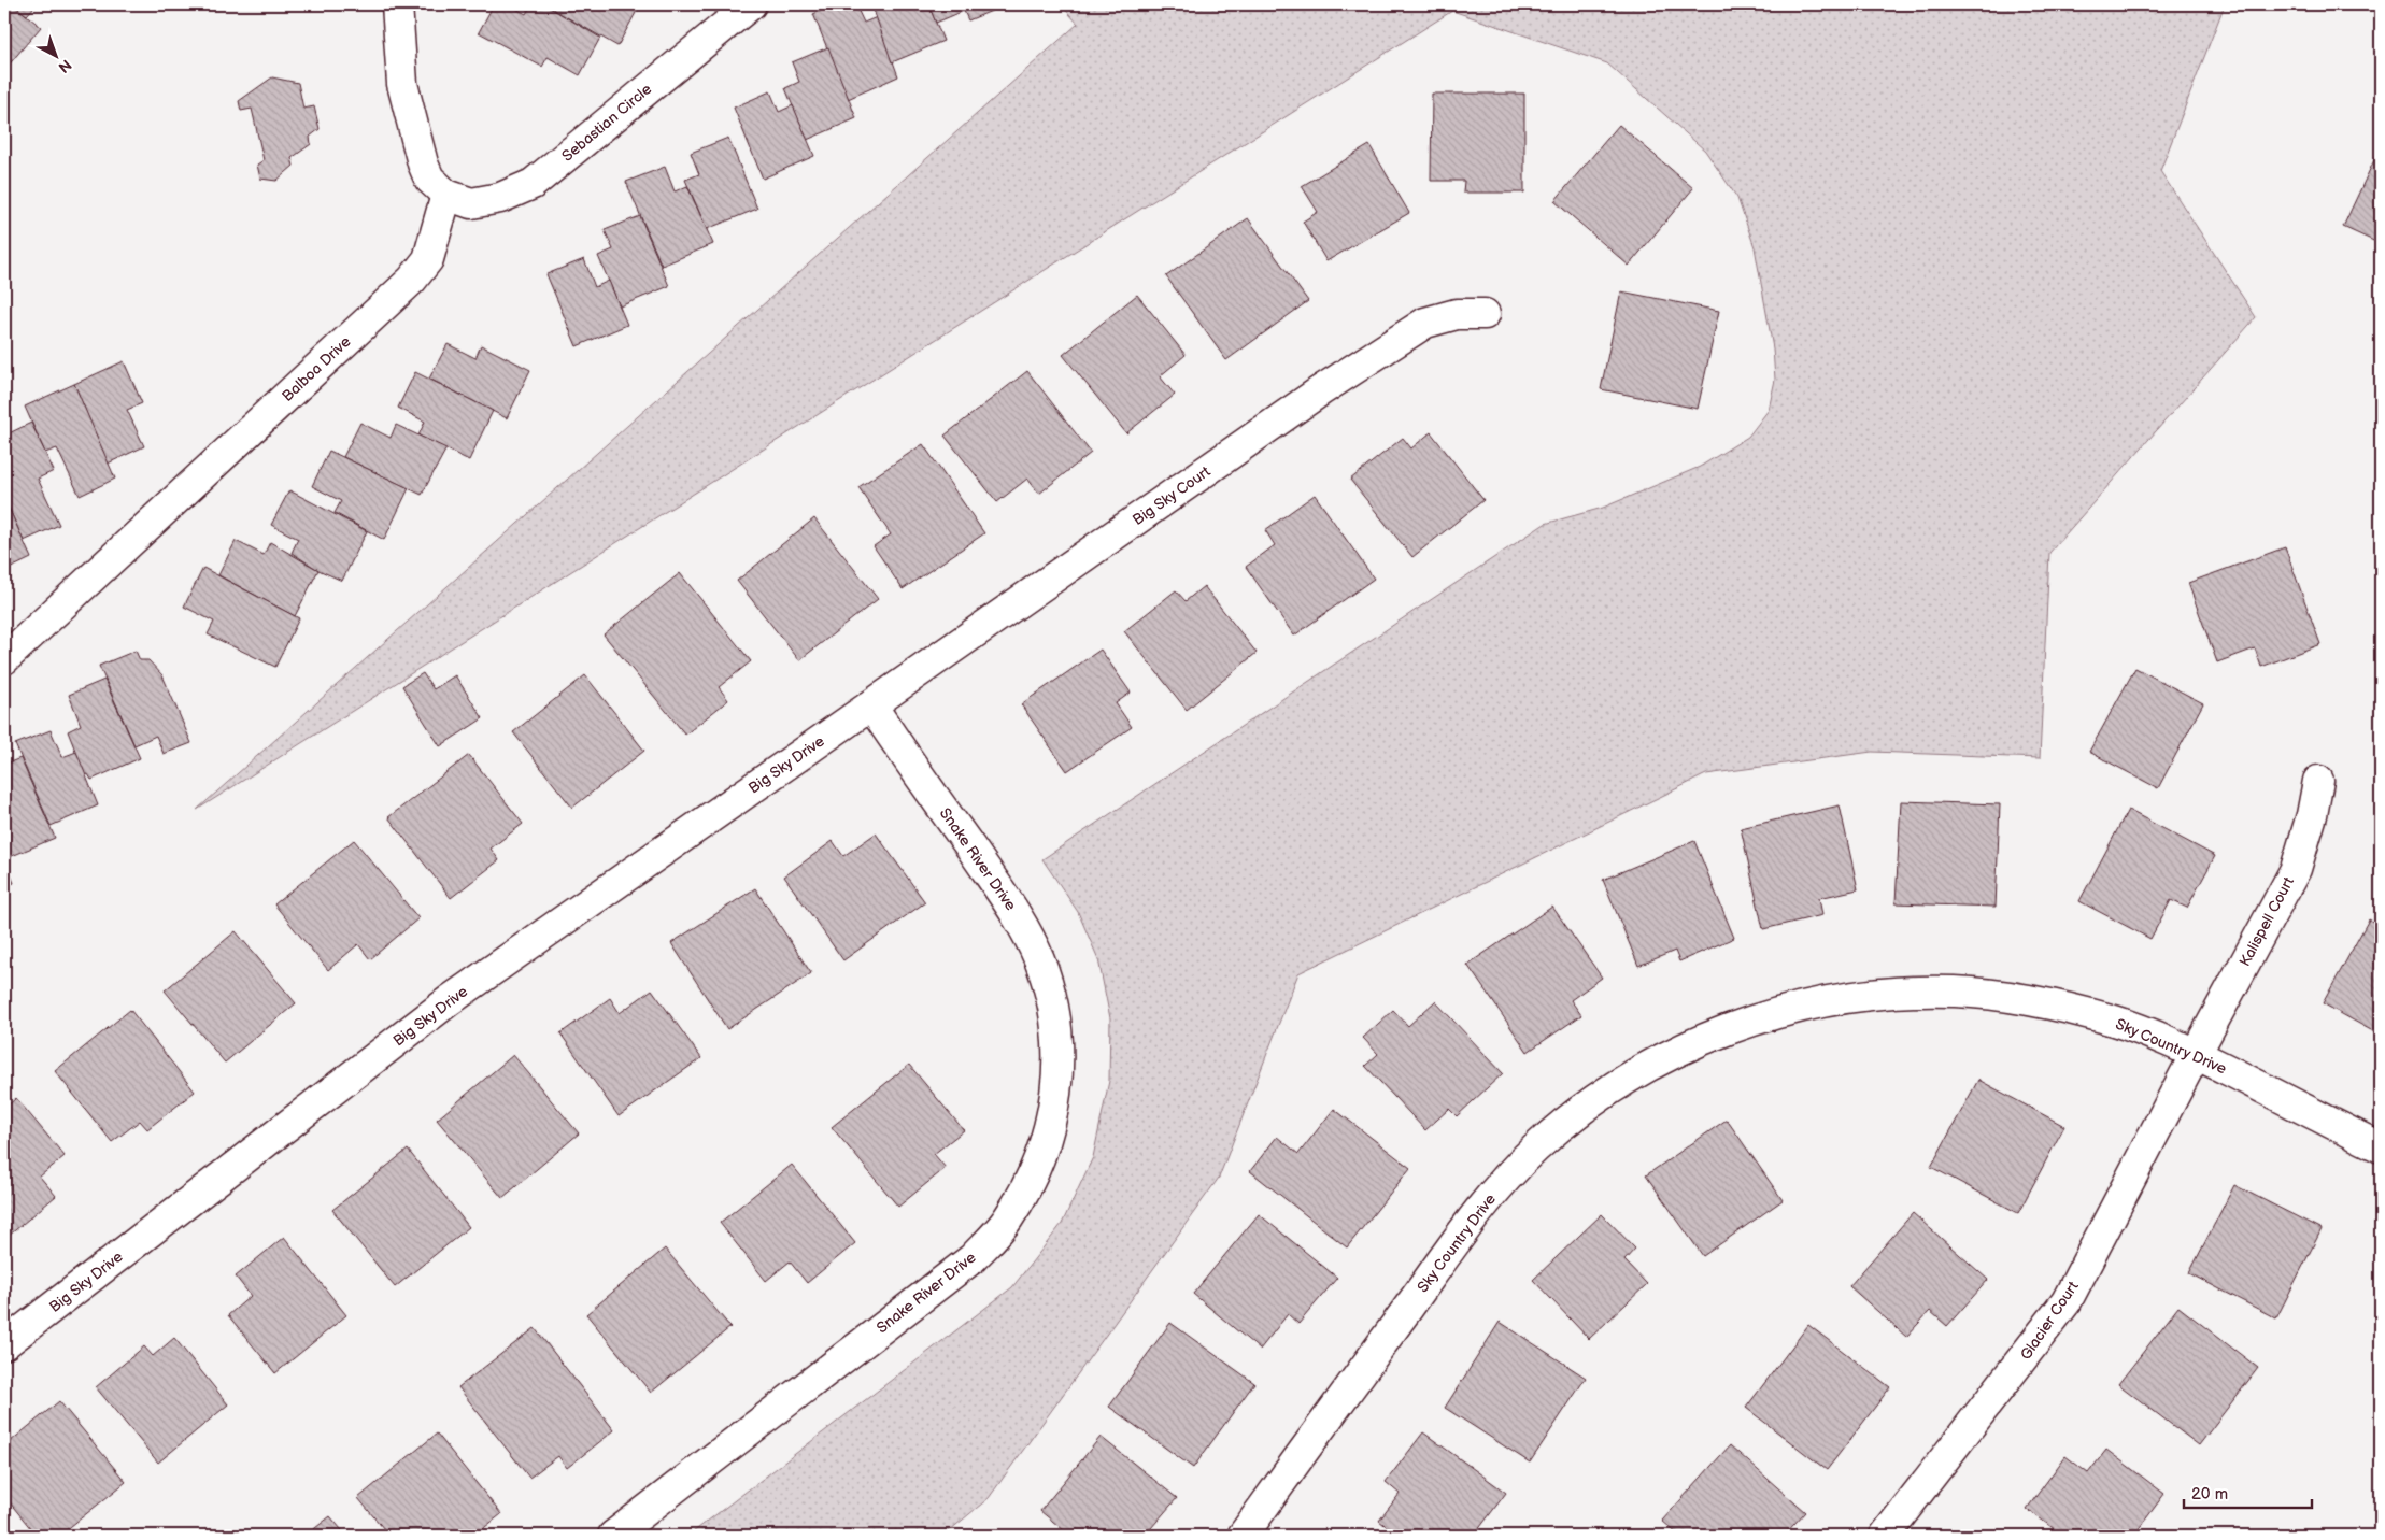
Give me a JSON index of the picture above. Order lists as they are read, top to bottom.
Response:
{
  "streets": {
    "street": [
      "Sebastian Circle",
      "Balboa Drive",
      "Big Sky Court",
      "Big Sky Drive",
      "Snake River Drive",
      "Kalispell Court",
      "Sky Country Drive",
      "Glacier Court"
    ]
  },
  "crossings": [
    ["Sebastian Circle", "Balboa Drive"],
    ["Big Sky Court", "Big Sky Drive"],
    ["Big Sky Court", "Snake River Drive"],
    ["Big Sky Drive", "Snake River Drive"],
    ["Kalispell Court", "Sky Country Drive"],
    ["Kalispell Court", "Glacier Court"],
    ["Sky Country Drive", "Glacier Court"]
  ],
  "scale_bar": "20 m",
  "north": "bottom right"
}
